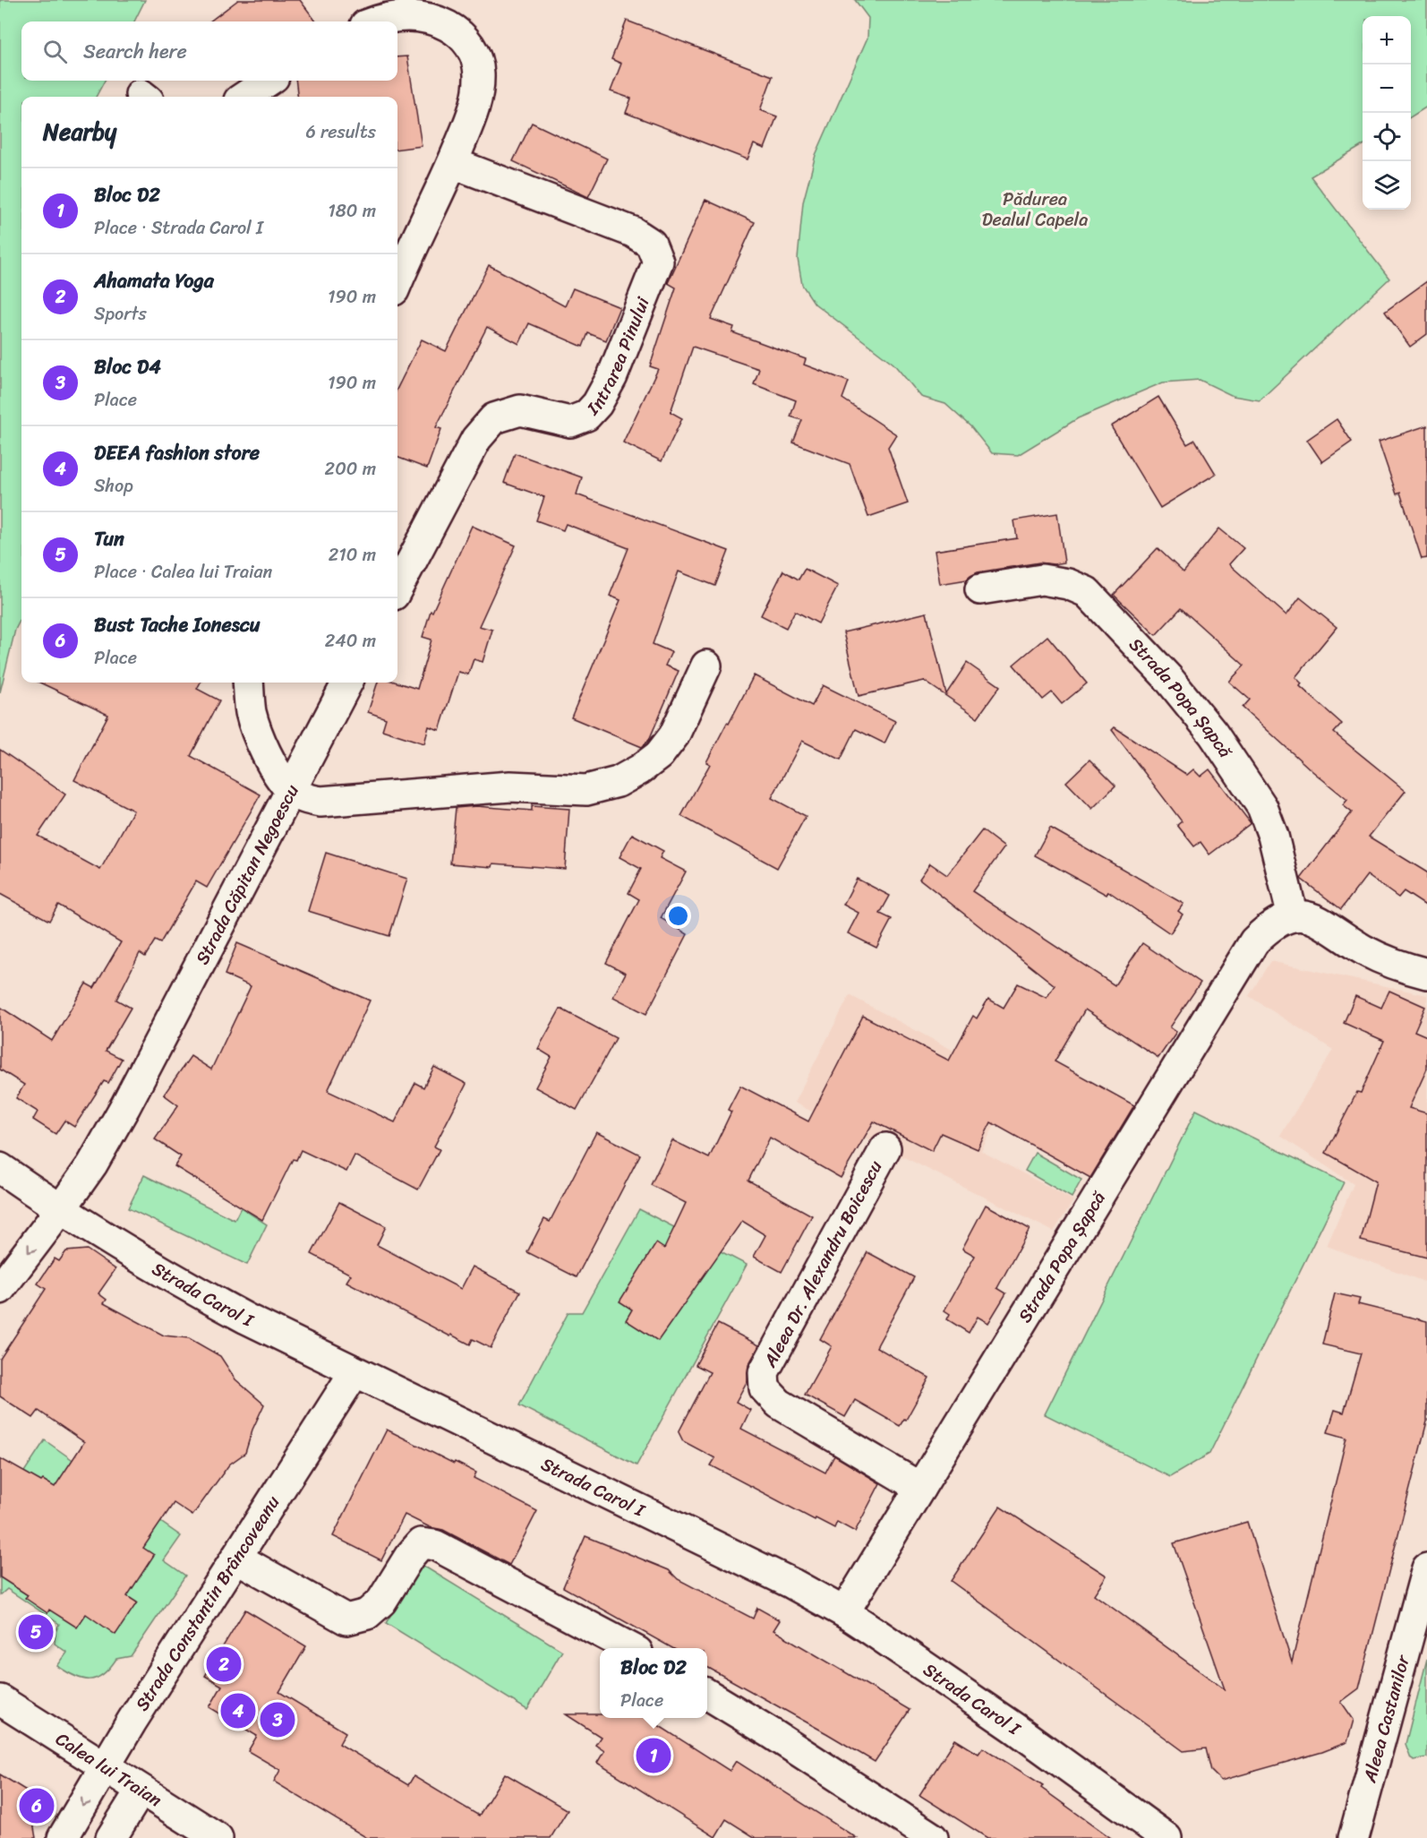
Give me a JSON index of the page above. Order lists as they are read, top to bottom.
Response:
{
  "streets": {
    "street": [
      "Intrarea Pinului",
      "Strada Popa Șapcă",
      "Strada Căpitan Negoescu",
      "Aleea Dr. Alexandru Boicescu",
      "Strada Carol I",
      "Strada Constantin Brâncoveanu",
      "Aleea Castanilor",
      "Calea lui Traian"
    ]
  },
  "crossings": [
    ["Strada Popa Șapcă", "Aleea Dr. Alexandru Boicescu"],
    ["Strada Popa Șapcă", "Strada Carol I"],
    ["Strada Căpitan Negoescu", "Strada Carol I"],
    ["Strada Carol I", "Strada Constantin Brâncoveanu"],
    ["Strada Constantin Brâncoveanu", "Calea lui Traian"]
  ],
  "parks": ["Pădurea Dealul Capela"],
  "page": {
    "map_buttons": ["+", "−"],
    "search": "Search here",
    "heading": ["Nearby", "6 results"],
    "list": [
      {
        "mark": "1",
        "name": "Bloc D2",
        "note": "Place · Strada Carol I",
        "value": "180 m"
      },
      {
        "mark": "2",
        "name": "Ahamata Yoga",
        "note": "Sports",
        "value": "190 m"
      },
      {
        "mark": "3",
        "name": "Bloc D4",
        "note": "Place",
        "value": "190 m"
      },
      {
        "mark": "4",
        "name": "DEEA fashion store",
        "note": "Shop",
        "value": "200 m"
      },
      {
        "mark": "5",
        "name": "Tun",
        "note": "Place · Calea lui Traian",
        "value": "210 m"
      },
      {
        "mark": "6",
        "name": "Bust Tache Ionescu",
        "note": "Place",
        "value": "240 m"
      }
    ],
    "pins": [
      "5",
      "2",
      "4",
      "3",
      "1",
      "6"
    ],
    "popup": ["Bloc D2", "Place"]
  }
}
